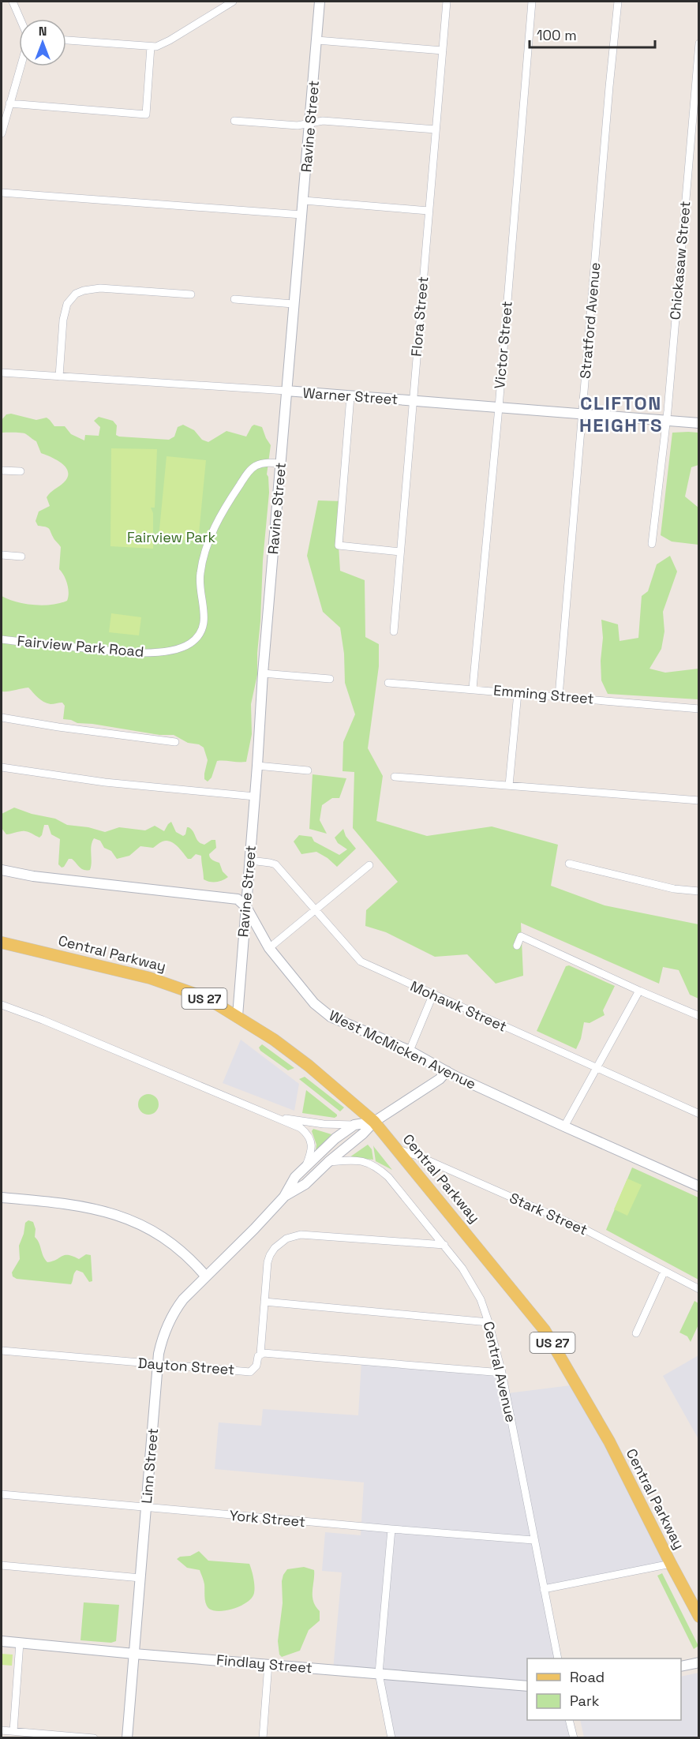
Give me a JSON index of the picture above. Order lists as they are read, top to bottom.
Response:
{
  "streets": {
    "main road": ["Central Parkway", "US 27"],
    "street": [
      "Ravine Street",
      "Chickasaw Street",
      "Flora Street",
      "Stratford Avenue",
      "Victor Street",
      "Warner Street",
      "Fairview Park Road",
      "Emming Street",
      "Mohawk Street",
      "West McMicken Avenue",
      "Stark Street",
      "Dayton Street",
      "Central Avenue",
      "Linn Street",
      "York Street",
      "Findlay Street"
    ]
  },
  "crossings": [
    ["Ravine Street", "Warner Street"],
    ["Ravine Street", "Fairview Park Road"],
    ["Ravine Street", "Central Parkway"],
    ["Ravine Street", "Mohawk Street"],
    ["Ravine Street", "West McMicken Avenue"],
    ["Chickasaw Street", "Warner Street"],
    ["Flora Street", "Warner Street"],
    ["Stratford Avenue", "Warner Street"],
    ["Stratford Avenue", "Emming Street"],
    ["Victor Street", "Warner Street"],
    ["Victor Street", "Emming Street"],
    ["Central Parkway", "Stark Street"],
    ["Dayton Street", "Linn Street"],
    ["Central Avenue", "York Street"],
    ["Linn Street", "York Street"],
    ["Linn Street", "Findlay Street"]
  ],
  "districts": ["CLIFTON HEIGHTS"],
  "parks": ["Fairview Park"],
  "legend": ["Road", "Park"],
  "scale_bar": "100 m",
  "north": "top"
}
